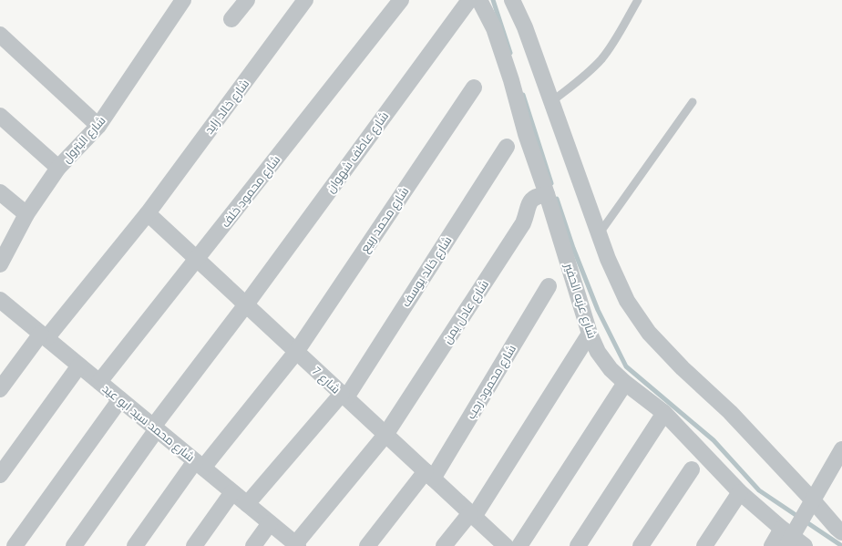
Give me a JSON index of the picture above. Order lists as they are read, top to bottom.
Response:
{
  "streets": {
    "street": [
      "شارع خالد زايد",
      "شارع البترول",
      "شارع عاطف شهوان",
      "شارع محمود خلف",
      "شارع محمد ربيع",
      "شارع خالد يوسف",
      "شارع عزبه الحفير",
      "شارع عادل يمن",
      "شارع 7",
      "شارع محمود رجب",
      "شارع محمد سيد ابو عيد"
    ]
  },
  "crossings": [
    ["شارع خالد زايد", "شارع 7"],
    ["شارع خالد زايد", "شارع محمد سيد ابو عيد"],
    ["شارع عاطف شهوان", "شارع 7"],
    ["شارع عاطف شهوان", "شارع محمد سيد ابو عيد"],
    ["شارع محمود خلف", "شارع 7"],
    ["شارع محمود خلف", "شارع محمد سيد ابو عيد"],
    ["شارع محمد ربيع", "شارع 7"],
    ["شارع محمد ربيع", "شارع محمد سيد ابو عيد"],
    ["شارع خالد يوسف", "شارع 7"],
    ["شارع خالد يوسف", "شارع محمد سيد ابو عيد"],
    ["شارع عزبه الحفير", "شارع عادل يمن"],
    ["شارع عادل يمن", "شارع 7"],
    ["شارع 7", "شارع محمود رجب"]
  ]
}
